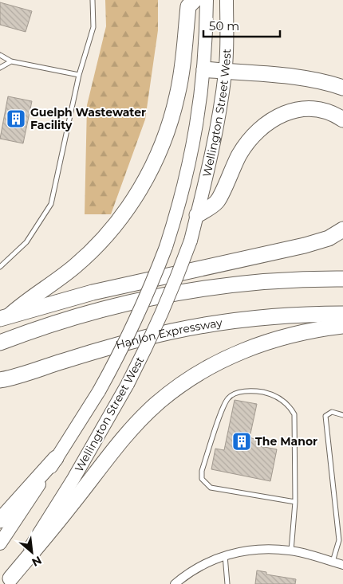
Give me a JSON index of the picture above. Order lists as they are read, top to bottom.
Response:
{
  "streets": {
    "highway": ["Hanlon Expressway"],
    "main road": ["Wellington Street West"]
  },
  "places": {
    "building": ["Guelph Wastewater Facility", "The Manor"]
  },
  "scale_bar": "50 m",
  "north": "bottom right"
}
